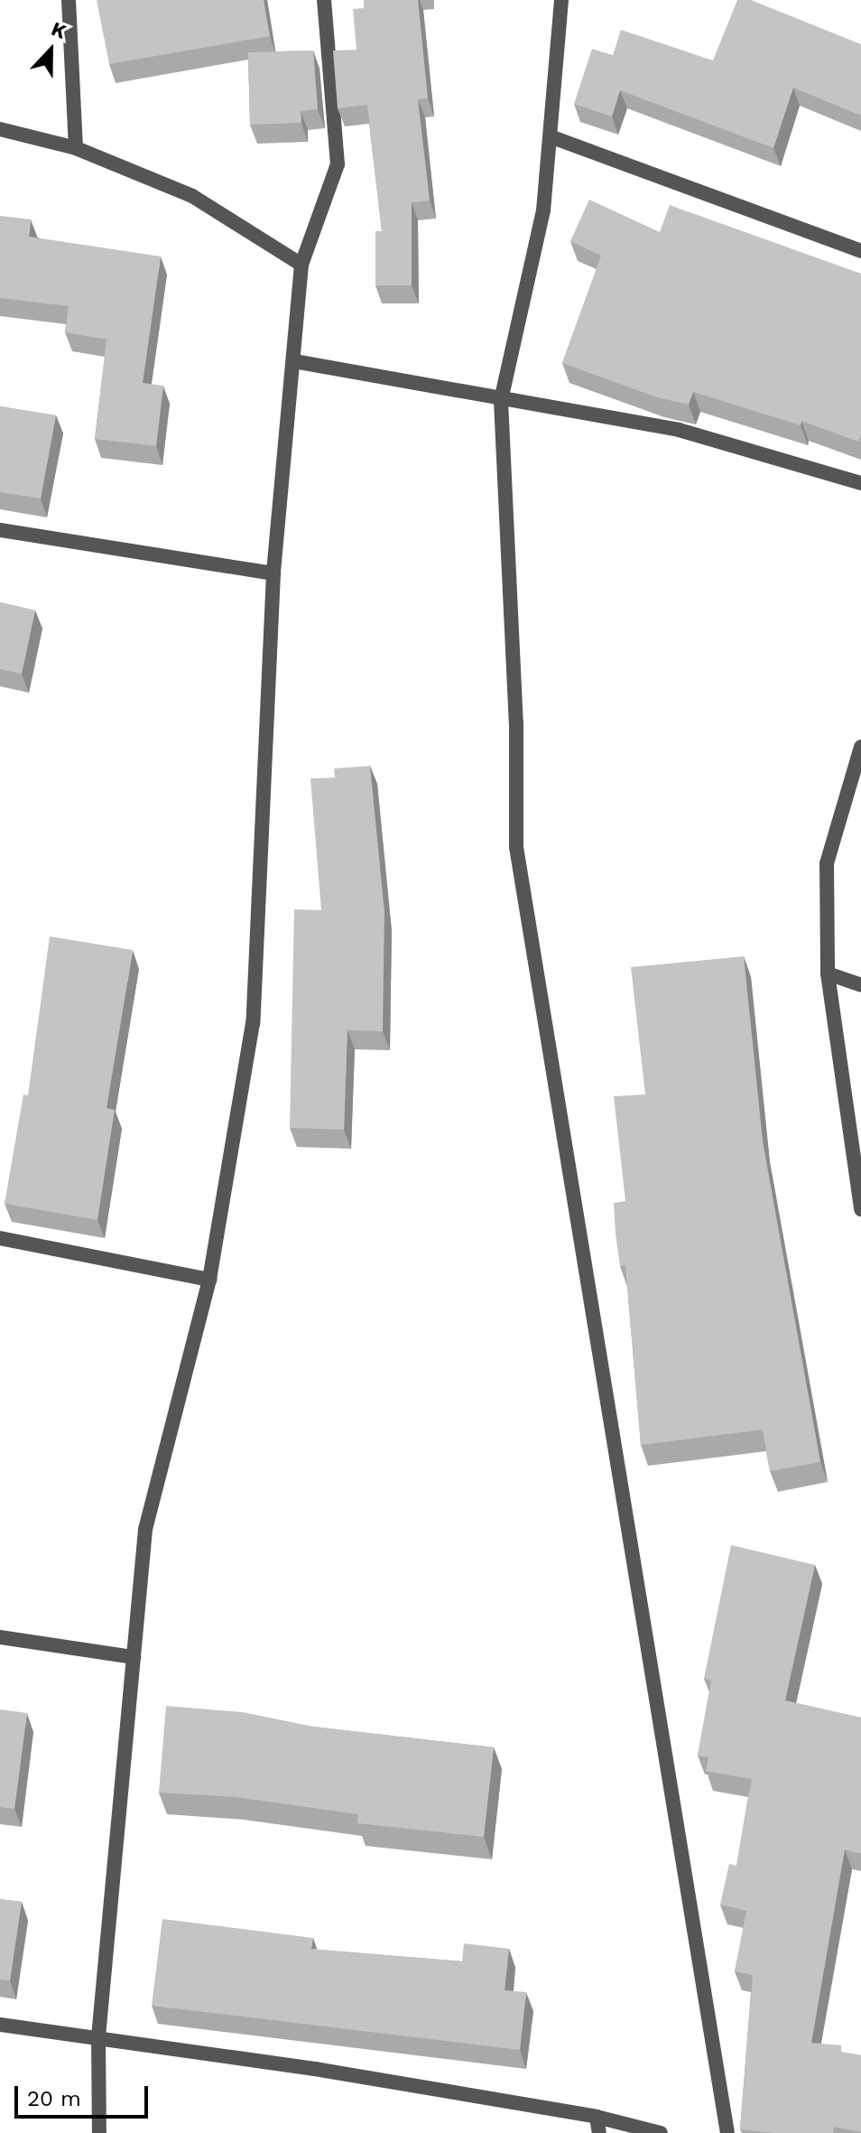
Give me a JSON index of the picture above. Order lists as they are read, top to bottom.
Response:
{
  "scale_bar": "20 m",
  "north": "top"
}
